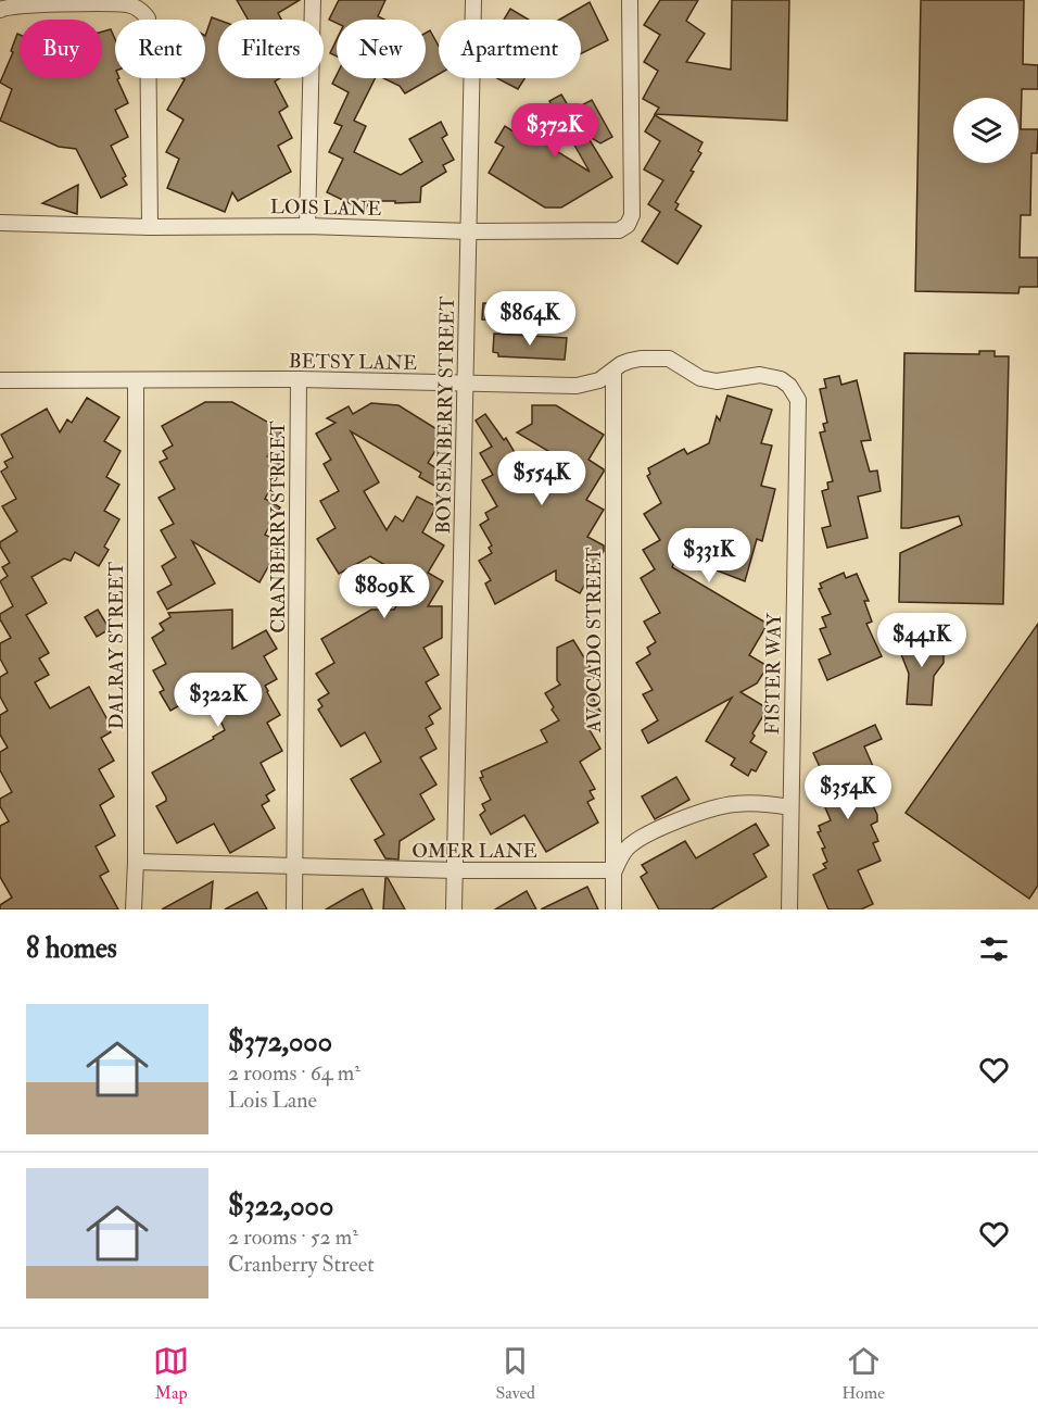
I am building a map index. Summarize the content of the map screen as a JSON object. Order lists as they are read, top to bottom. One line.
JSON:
{"streets":{"street":["LOIS LANE","BETSY LANE","BOYSENBERRY STREET","CRANBERRY STREET","AVOCADO STREET","DALRAY STREET","FISTER WAY","OMER LANE"]},"crossings":[["LOIS LANE","BOYSENBERRY STREET"],["BETSY LANE","BOYSENBERRY STREET"],["BETSY LANE","CRANBERRY STREET"],["BETSY LANE","AVOCADO STREET"],["BETSY LANE","DALRAY STREET"],["BETSY LANE","FISTER WAY"],["BOYSENBERRY STREET","OMER LANE"],["CRANBERRY STREET","OMER LANE"],["AVOCADO STREET","OMER LANE"],["DALRAY STREET","OMER LANE"]],"page":{"chip":["Buy","Rent","Filters","New","Apartment"],"price":["$372K","$864K","$554K","$331K","$809K","$441K","$322K","$354K"],"heading":"8 homes","list":[{"name":"$372,000","note":"2 rooms · 64 m² · Lois Lane"},{"name":"$322,000","note":"2 rooms · 52 m² · Cranberry Street"}],"tabs":["Map","Saved","Home"]}}
